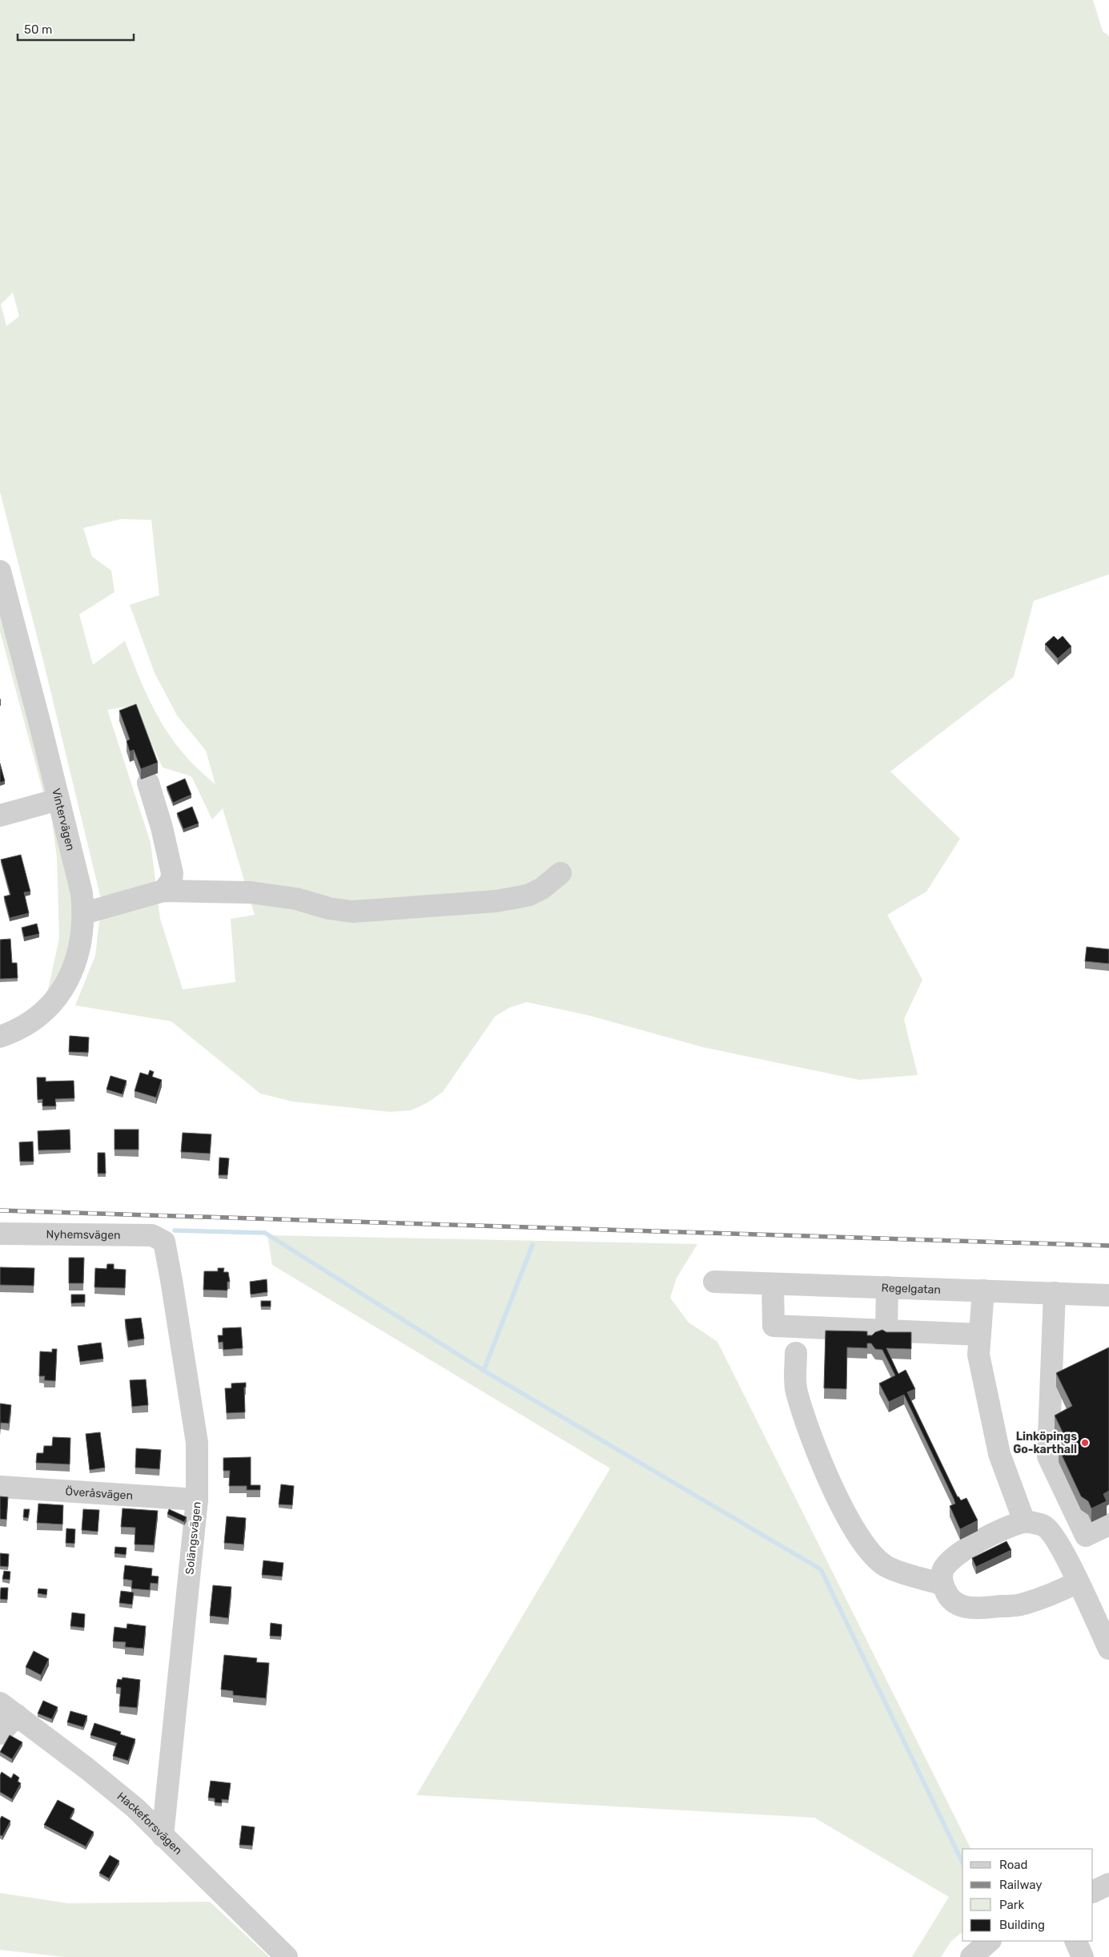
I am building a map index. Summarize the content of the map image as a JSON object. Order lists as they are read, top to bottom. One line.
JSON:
{"streets":{"street":["Vintervägen","Nyhemsvägen","Regelgatan","Överåsvägen","Solängsvägen","Hackeforsvägen"]},"crossings":[["Nyhemsvägen","Solängsvägen"],["Överåsvägen","Solängsvägen"],["Solängsvägen","Hackeforsvägen"]],"places":["Linköpings Go-karthall"],"legend":["Road","Railway","Park","Building"],"scale_bar":"50 m"}
